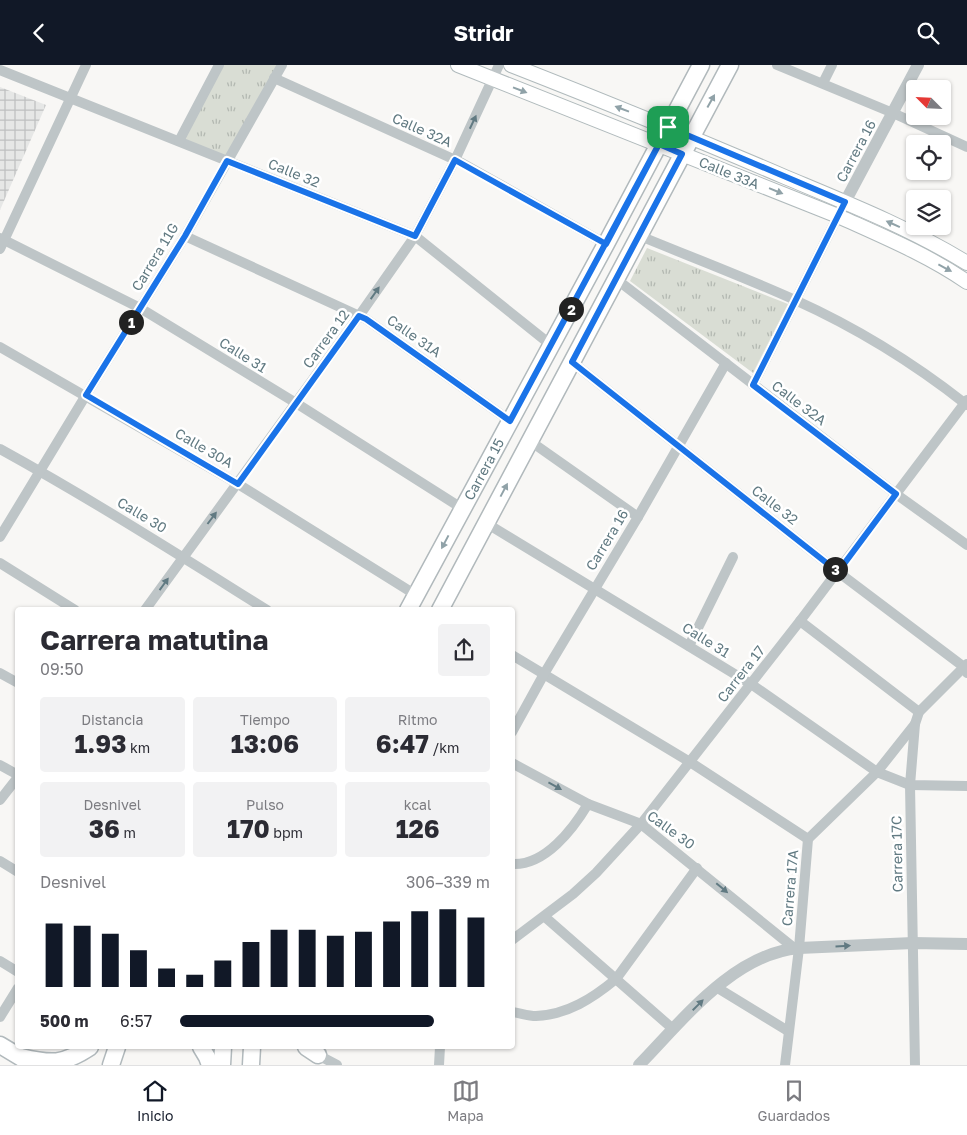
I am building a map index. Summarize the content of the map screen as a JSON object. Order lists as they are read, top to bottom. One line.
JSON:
{"streets":{"main road":["Calle 33A","Carrera 15"],"street":["Calle 32A","Carrera 16","Calle 32","Carrera 11G","Calle 31A","Carrera 12","Calle 31","Calle 30A","Calle 30","Carrera 17","Carrera 17C","Carrera 17A"]},"crossings":[["Calle 32A","Carrera 16"],["Calle 32A","Carrera 11G"],["Calle 32A","Carrera 12"],["Calle 32A","Carrera 15"],["Calle 32A","Carrera 17"],["Carrera 16","Calle 32"],["Carrera 16","Calle 33A"],["Carrera 16","Calle 31"],["Calle 32","Carrera 11G"],["Calle 32","Carrera 12"],["Calle 32","Carrera 15"],["Calle 32","Carrera 17"],["Calle 32","Carrera 17C"],["Calle 33A","Carrera 12"],["Calle 33A","Carrera 15"],["Carrera 11G","Calle 31A"],["Carrera 11G","Calle 31"],["Carrera 11G","Calle 30A"],["Carrera 11G","Calle 30"],["Calle 31A","Carrera 12"],["Calle 31A","Carrera 15"],["Carrera 12","Calle 31"],["Carrera 12","Calle 30A"],["Carrera 12","Calle 30"],["Calle 31","Carrera 15"],["Calle 31","Carrera 17"],["Calle 31","Carrera 17C"],["Calle 31","Carrera 17A"],["Calle 30A","Carrera 15"],["Calle 30","Carrera 17"],["Calle 30","Carrera 17A"],["Carrera 17C","Carrera 17A"]],"one_way":["Carrera 12"],"north":"top left","page":{"header":"Stridr","pins":["2","1","3"],"heading":["Carrera matutina","09:50"],"stats":[["Distancia","1.93 km"],["Tiempo","13:06"],["Ritmo","6:47 /km"],["Desnivel","36 m"],["Pulso","170 bpm"],["kcal","126"]],"chart":["Desnivel","306–339 m"],"list":[{"name":"500 m","note":"6:57"}],"tabs":["Inicio","Mapa","Guardados"]}}
